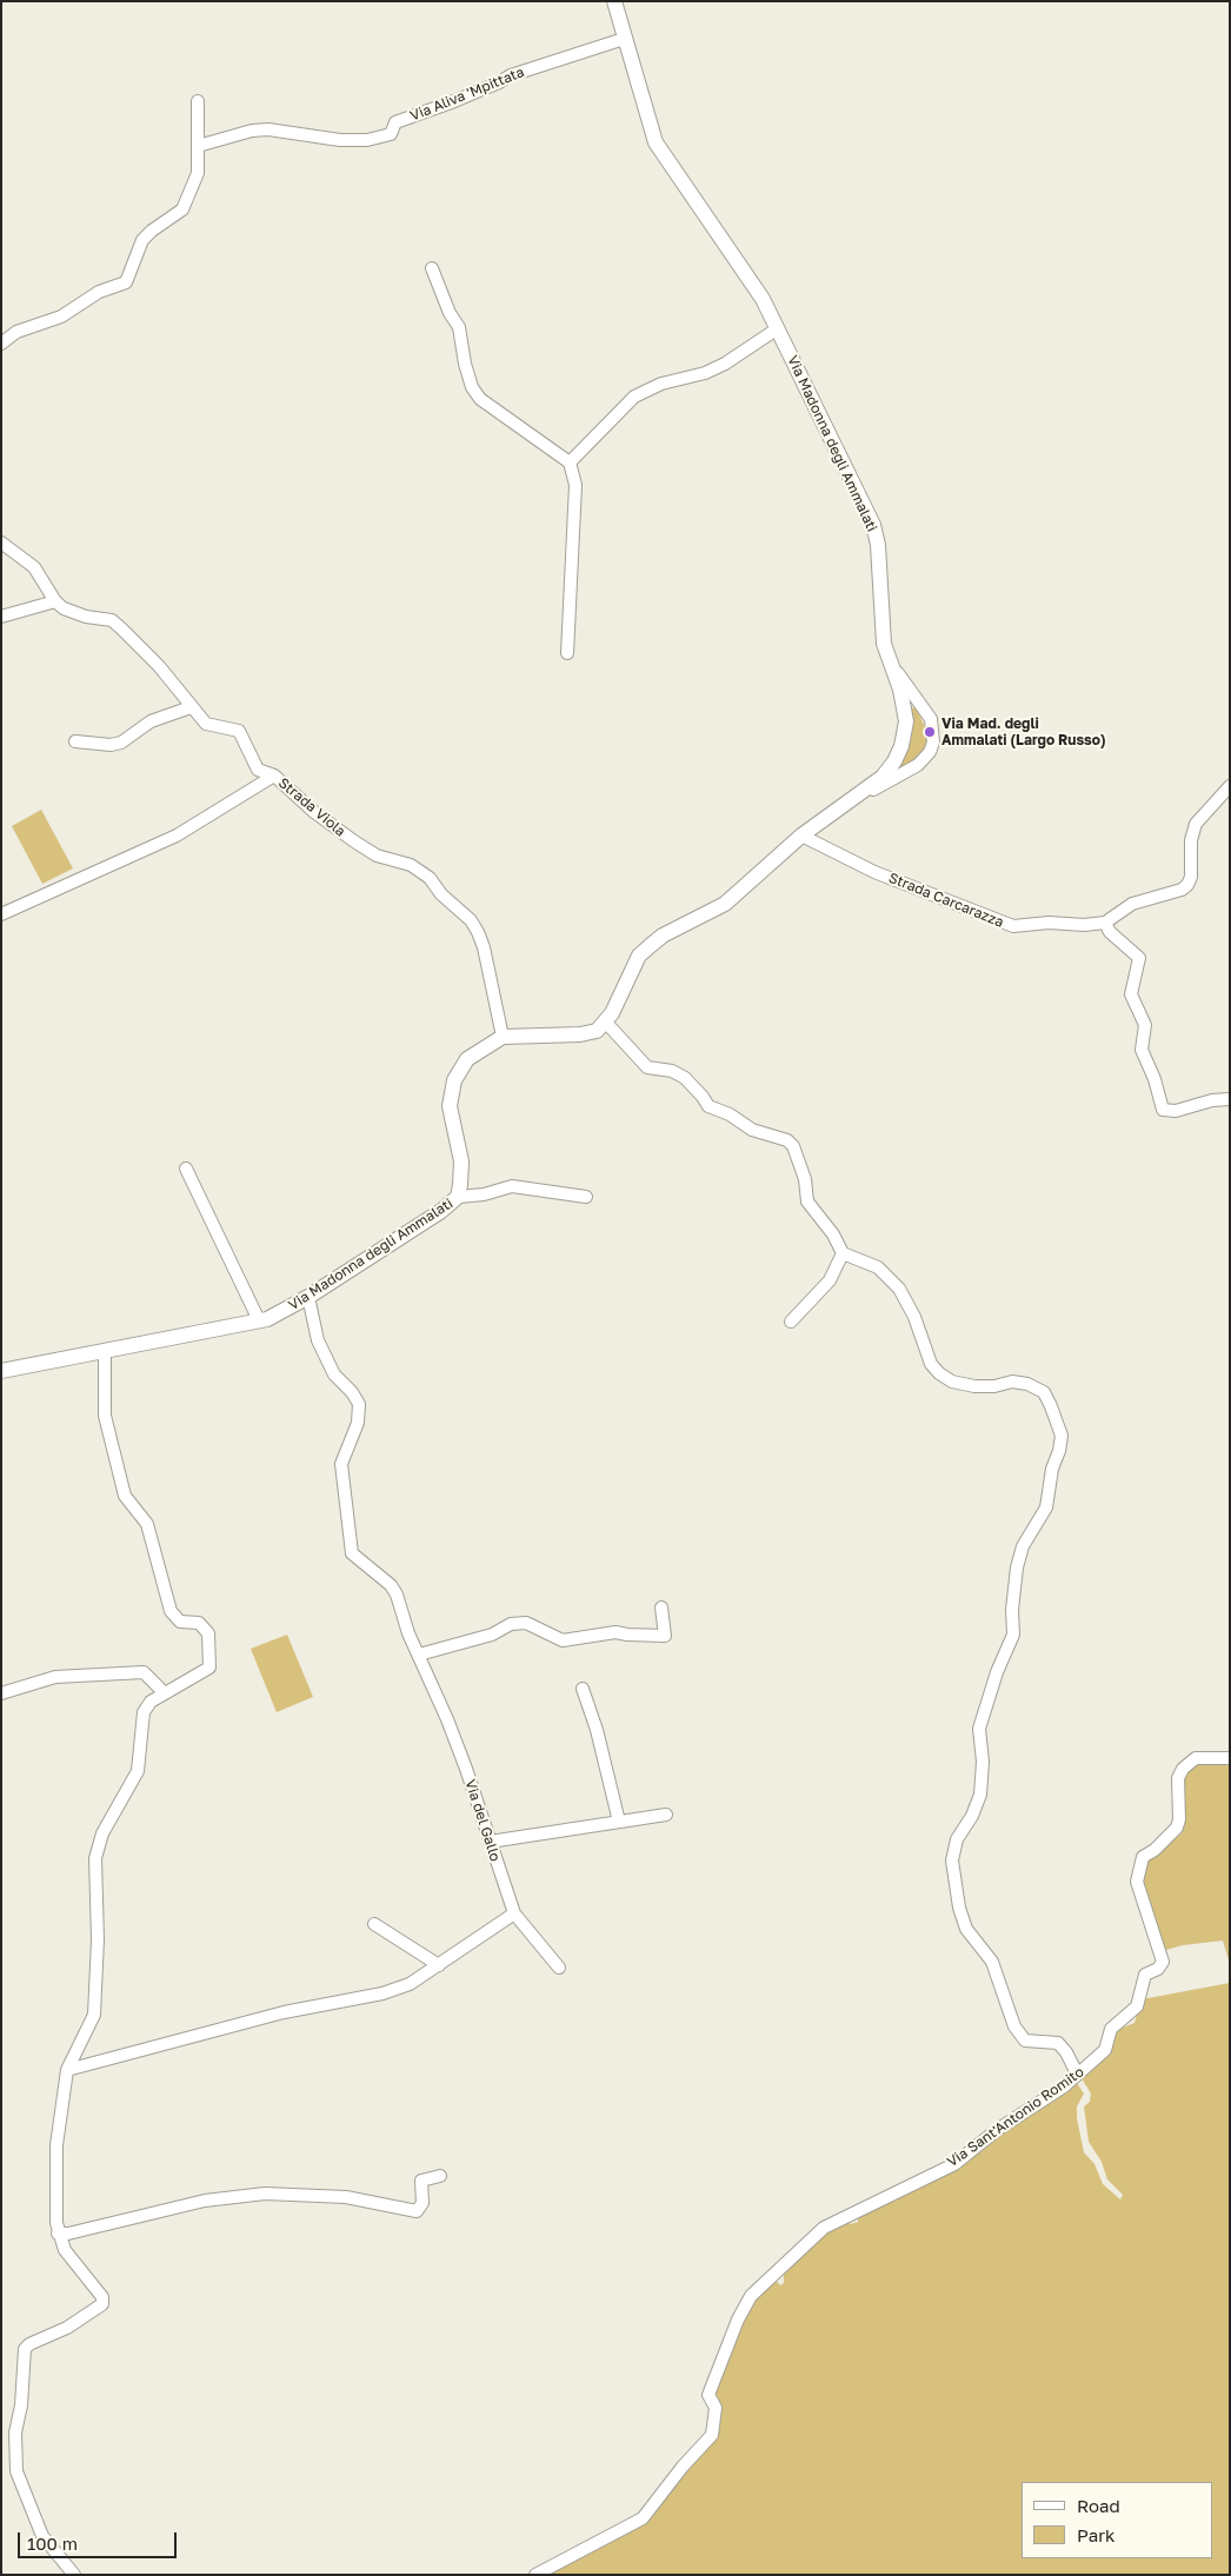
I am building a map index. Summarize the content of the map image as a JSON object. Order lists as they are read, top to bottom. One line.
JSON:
{"streets":{"street":["Via Aliva 'Mpittata","Via Madonna degli Ammalati","Strada Viola","Strada Carcarazza","Via del Gallo","Via Sant'Antonio Romito"]},"crossings":[["Via Aliva 'Mpittata","Via Madonna degli Ammalati"],["Via Madonna degli Ammalati","Strada Viola"],["Via Madonna degli Ammalati","Strada Carcarazza"],["Via Madonna degli Ammalati","Via del Gallo"]],"places":["Via Mad. degli Ammalati (Largo Russo)"],"legend":["Road","Park"],"scale_bar":"100 m"}
